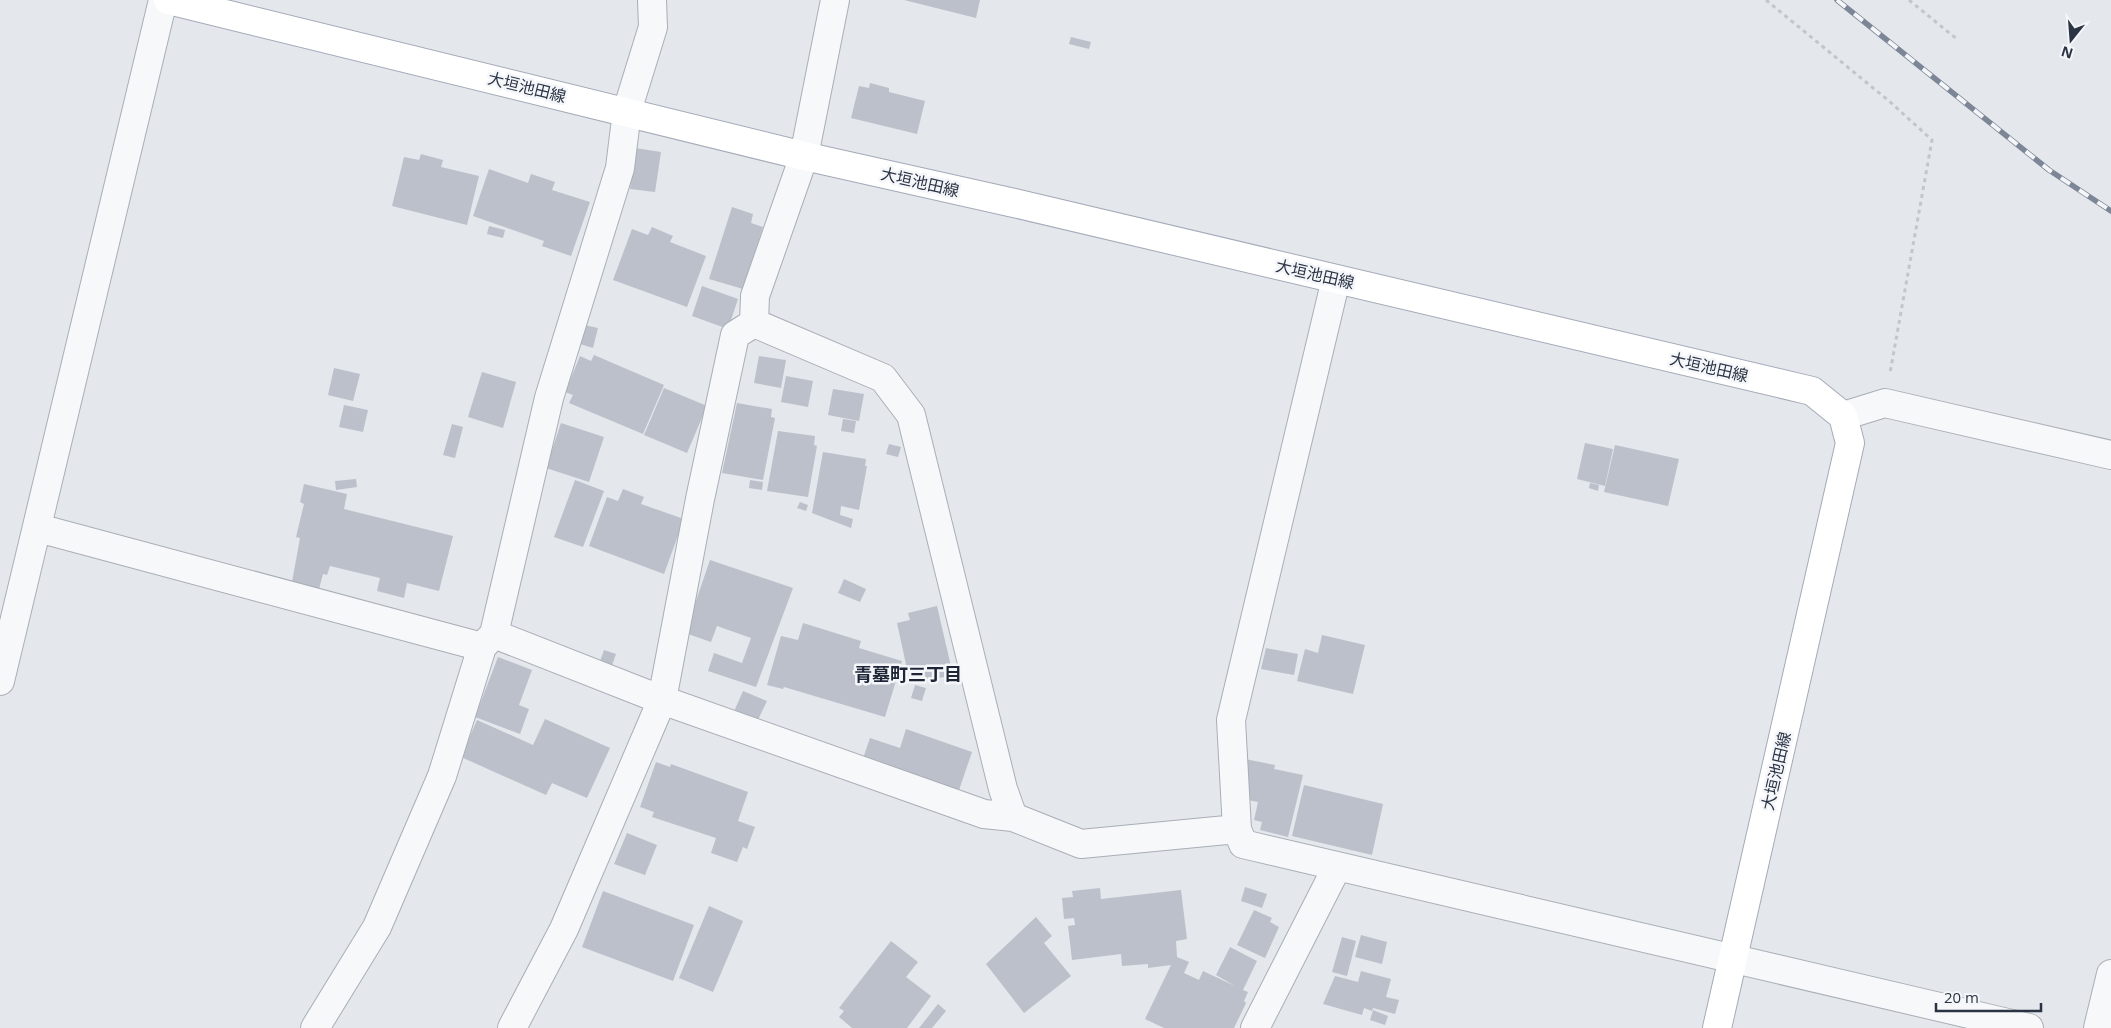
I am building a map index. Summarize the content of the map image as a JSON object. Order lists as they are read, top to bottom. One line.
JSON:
{"streets":{"main road":["大垣池田線"]},"districts":["青墓町三丁目"],"scale_bar":"20 m","north":"bottom"}
